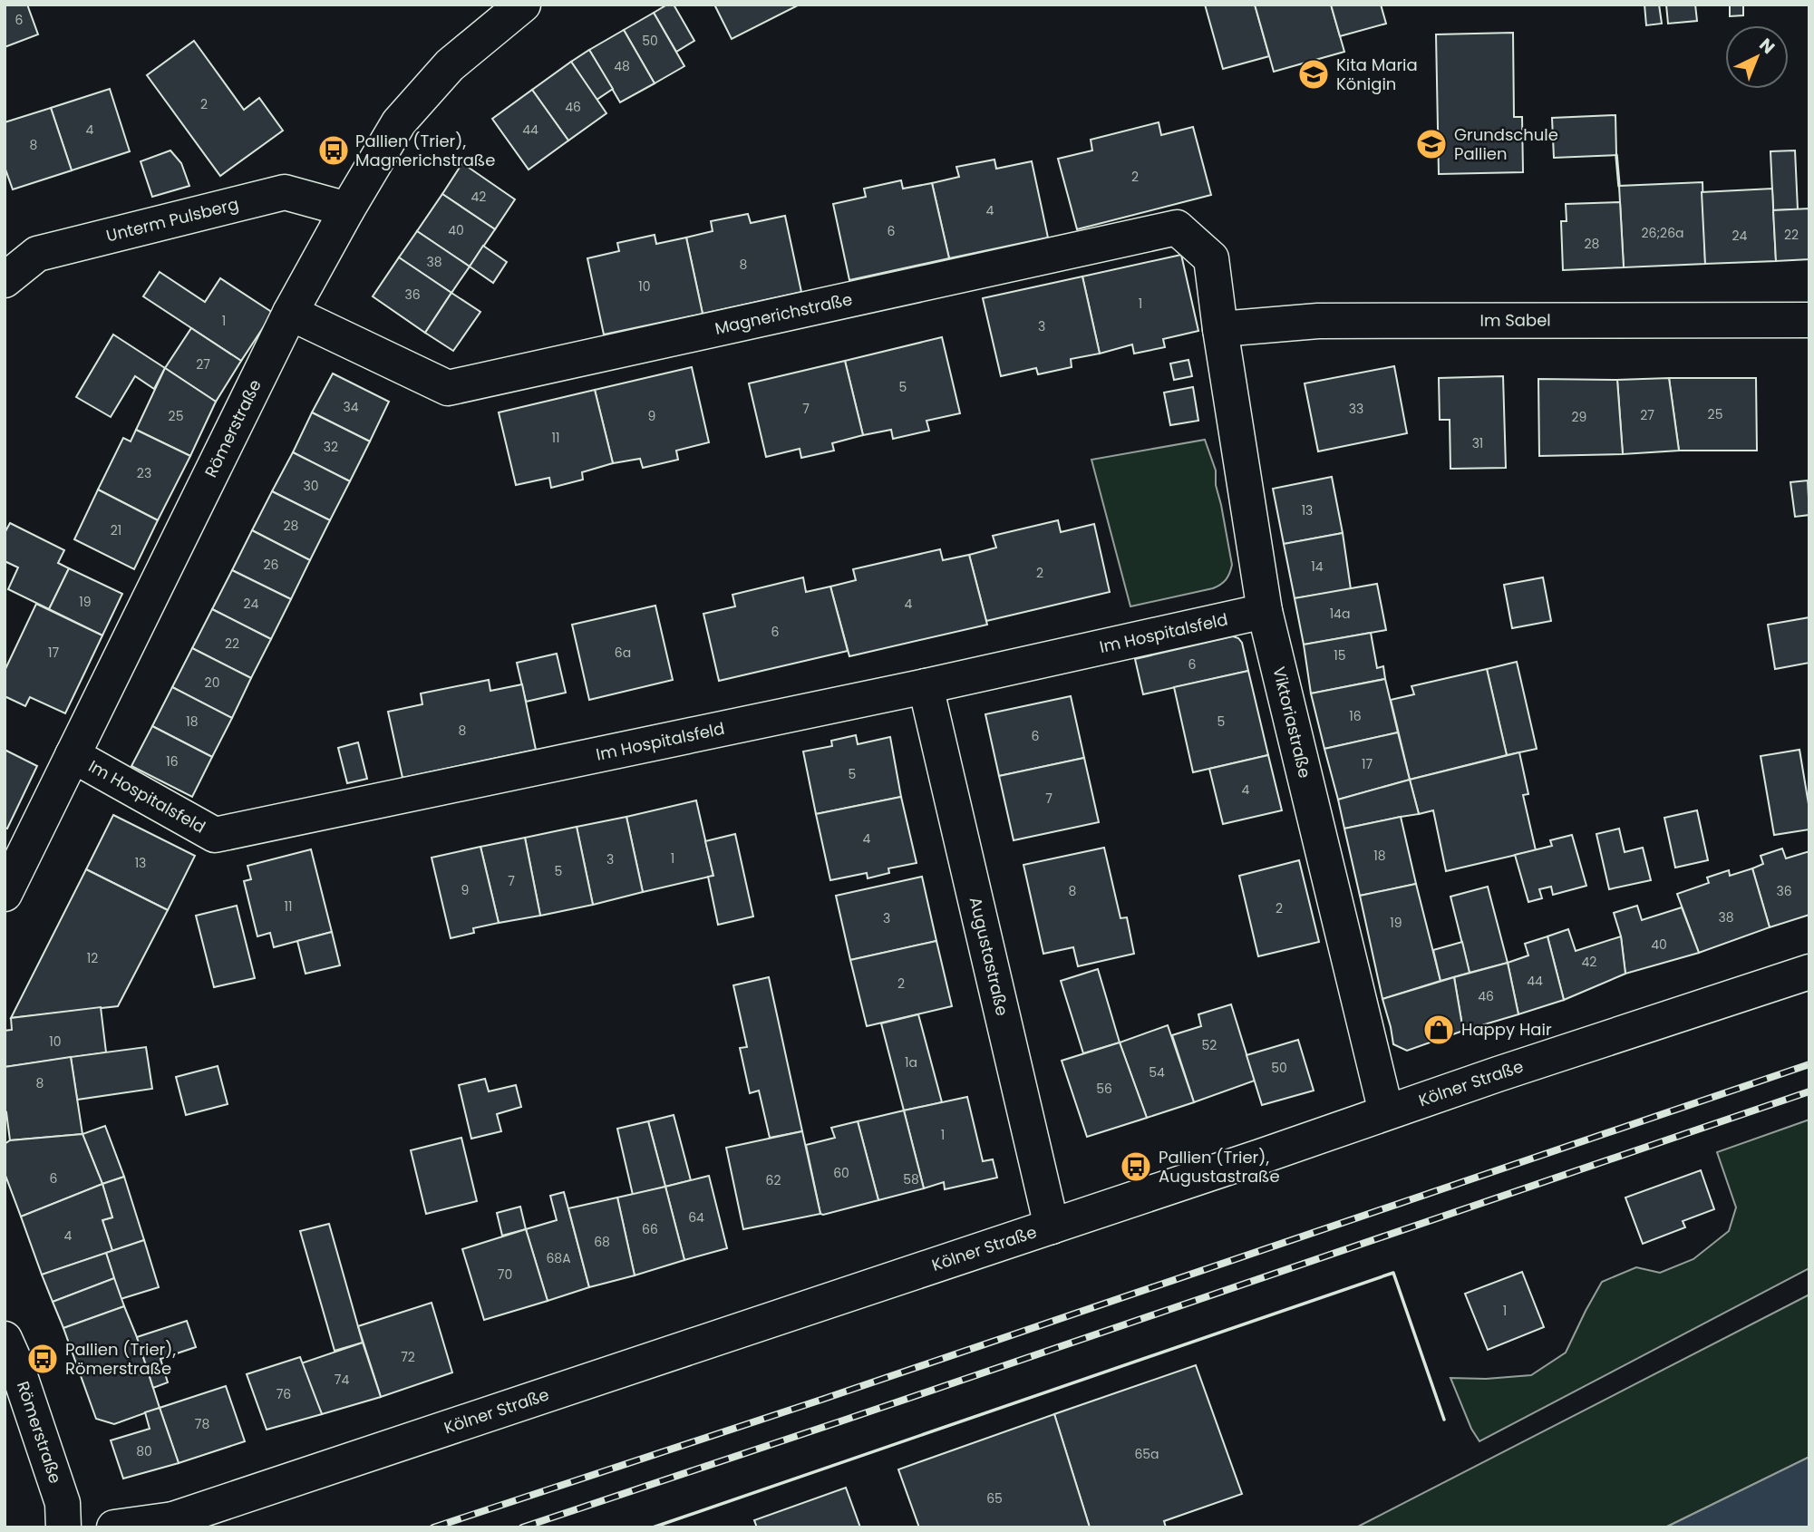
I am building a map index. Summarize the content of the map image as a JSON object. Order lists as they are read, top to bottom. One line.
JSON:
{"streets":{"street":["Unterm Pulsberg","Magnerichstraße","Im Sabel","Römerstraße","Im Hospitalsfeld","Viktoriastraße","Augustastraße","Kölner Straße"]},"crossings":[["Unterm Pulsberg","Römerstraße"],["Magnerichstraße","Im Sabel"],["Magnerichstraße","Römerstraße"],["Magnerichstraße","Viktoriastraße"],["Im Sabel","Viktoriastraße"],["Römerstraße","Im Hospitalsfeld"],["Im Hospitalsfeld","Viktoriastraße"],["Im Hospitalsfeld","Augustastraße"],["Viktoriastraße","Kölner Straße"],["Augustastraße","Kölner Straße"]],"places":{"school or university":["Kita Maria Königin","Grundschule Pallien"],"bus stop":["Pallien (Trier), Magnerichstraße","Pallien (Trier), Augustastraße","Pallien (Trier), Römerstraße"],"shop":["Happy Hair"]},"house_numbers":["6","50","48","2","46","4","44","8","2","42","4","40","6","26;26a","22","24","28","38","8","10","36","1","1","3","27","5","34","7","33","25","27","25","9","29","11","31","32","23","30","13","28","21","26","14","2","19","24","4","14a","6","22","17","6a","15","6","20","16","18","5","8","6","16","17","5","4","7","4","18","1","3","13","5","7","9","8","36","11","2","38","3","19","40","12","42","44","2","46","10","52","1a","50","54","8","56","1","60","6","58","62","64","66","4","68","68A","70","1","72","74","76","78","80","65a","65"],"north":"top right"}
